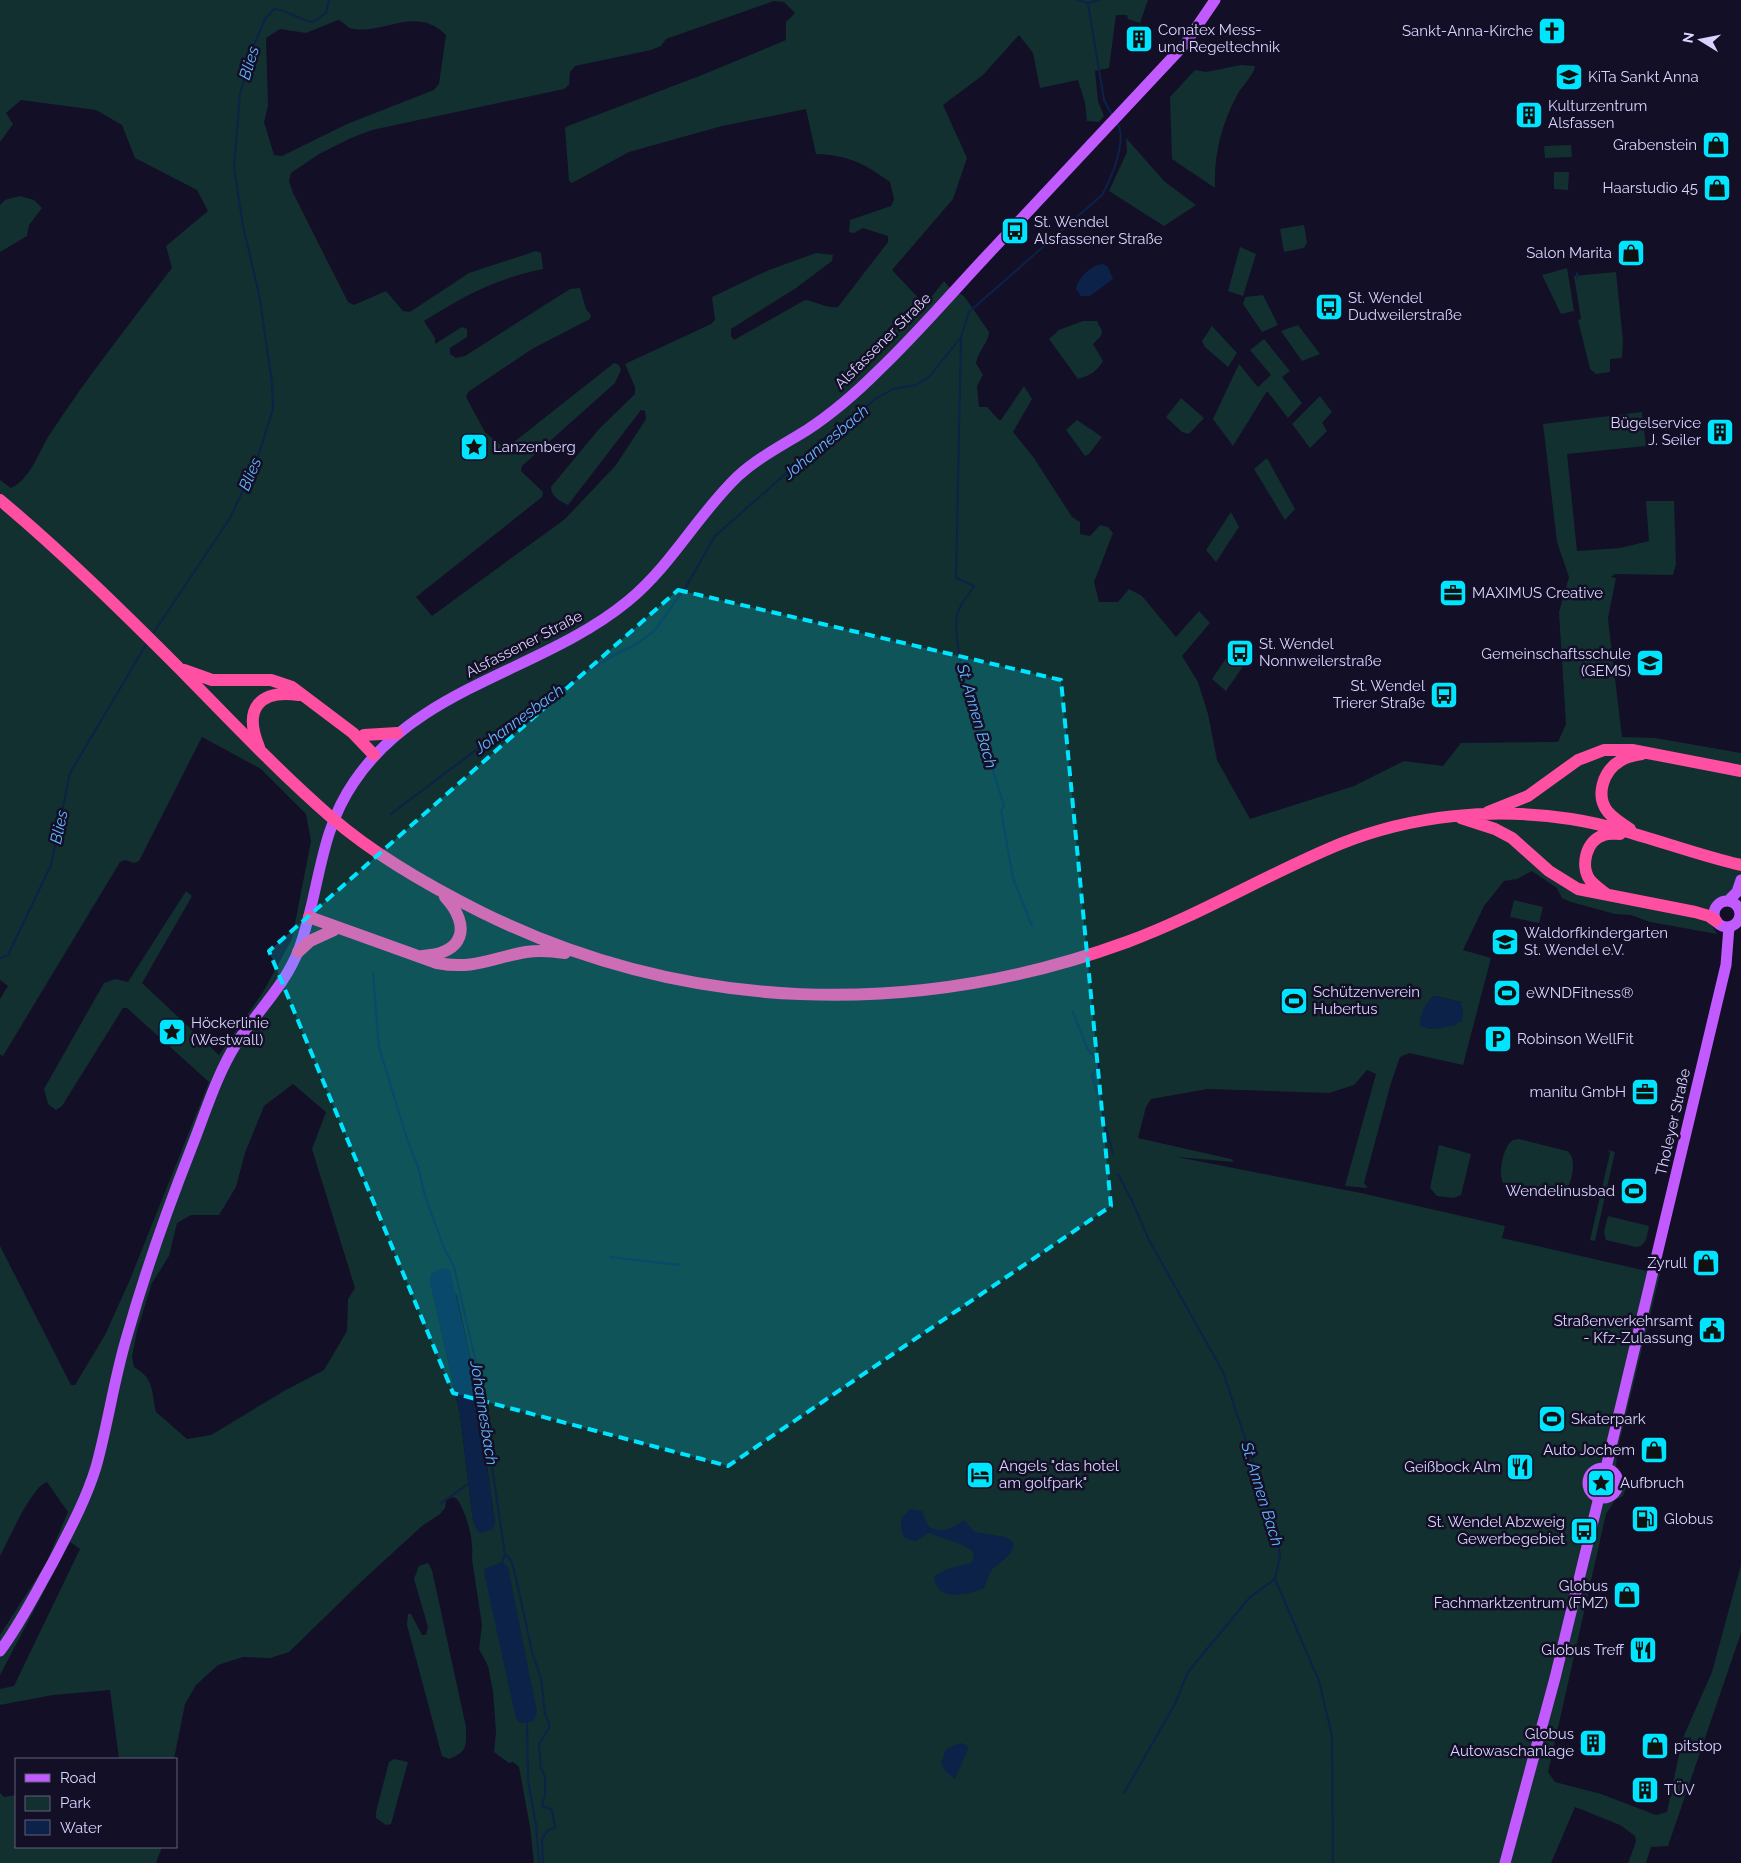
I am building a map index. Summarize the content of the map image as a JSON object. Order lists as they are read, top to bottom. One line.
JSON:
{"streets":{"main road":["Alsfassener Straße","Tholeyer Straße"]},"water":["Blies","Johannesbach","St. Annen Bach"],"places":{"church":["Sankt-Anna-Kirche"],"building":["Conatex Mess- und Regeltechnik","Kulturzentrum Alsfassen","Bügelservice J. Seiler","Globus Autowaschanlage","TÜV"],"school or university":["KiTa Sankt Anna","Gemeinschaftsschule (GEMS)","Waldorfkindergarten St. Wendel e.V."],"shop":["Grabenstein","Haarstudio 45","Salon Marita","Zyrull","Auto Jochem","Globus Fachmarktzentrum (FMZ)","pitstop"],"bus stop":["St. Wendel Alsfassener Straße","St. Wendel Dudweilerstraße","St. Wendel Nonnweilerstraße","St. Wendel Trierer Straße","St. Wendel Abzweig Gewerbegebiet"],"place":["Lanzenberg","Höckerlinie (Westwall)","Aufbruch"],"office":["MAXIMUS Creative","manitu GmbH"],"sports":["eWNDFitness®","Schützenverein Hubertus","Wendelinusbad","Skaterpark"],"parking":["Robinson WellFit"],"public building":["Straßenverkehrsamt - Kfz-Zulassung"],"restaurant":["Geißbock Alm","Globus Treff"],"hotel":["Angels \"das hotel am golfpark\""],"fuel station":["Globus"]},"legend":["Road","Park","Water"],"north":"left"}
